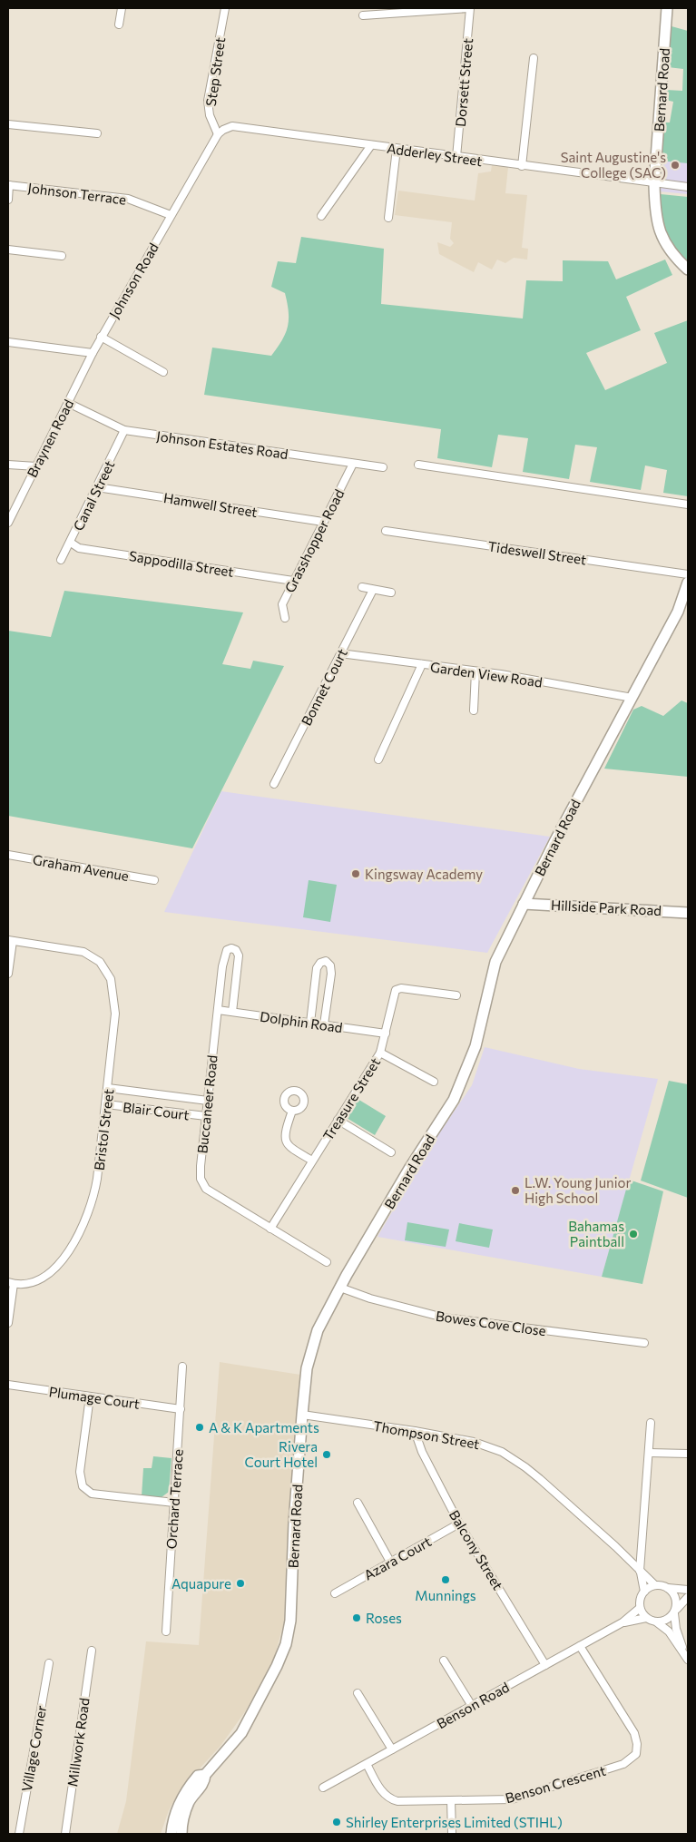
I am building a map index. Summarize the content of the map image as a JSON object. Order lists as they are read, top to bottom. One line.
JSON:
{"streets":{"main road":["Bernard Road","Hillside Park Road"],"street":["Step Street","Dorsett Street","Adderley Street","Johnson Terrace","Johnson Road","Braynen Road","Johnson Estates Road","Canal Street","Hamwell Street","Grasshopper Road","Tideswell Street","Sappodilla Street","Garden View Road","Bonnet Court","Graham Avenue","Dolphin Road","Treasure Street","Buccaneer Road","Blair Court","Bristol Street","Bowes Cove Close","Plumage Court","Thompson Street","Orchard Terrace","Balcony Street","Azara Court","Benson Road","Millwork Road","Village Corner","Benson Crescent"]},"crossings":[["Step Street","Adderley Street"],["Step Street","Johnson Road"],["Dorsett Street","Adderley Street"],["Bernard Road","Adderley Street"],["Bernard Road","Garden View Road"],["Bernard Road","Hillside Park Road"],["Bernard Road","Bowes Cove Close"],["Bernard Road","Thompson Street"],["Adderley Street","Johnson Road"],["Johnson Terrace","Johnson Road"],["Johnson Road","Braynen Road"],["Braynen Road","Johnson Estates Road"],["Johnson Estates Road","Canal Street"],["Johnson Estates Road","Grasshopper Road"],["Canal Street","Hamwell Street"],["Canal Street","Sappodilla Street"],["Hamwell Street","Grasshopper Road"],["Grasshopper Road","Sappodilla Street"],["Garden View Road","Bonnet Court"],["Dolphin Road","Treasure Street"],["Dolphin Road","Buccaneer Road"],["Treasure Street","Buccaneer Road"],["Buccaneer Road","Blair Court"],["Blair Court","Bristol Street"],["Plumage Court","Orchard Terrace"],["Thompson Street","Balcony Street"],["Balcony Street","Azara Court"],["Balcony Street","Benson Road"],["Benson Road","Benson Crescent"]],"places":["Saint Augustine's College (SAC)","Kingsway Academy","L.W. Young Junior High School","Bahamas Paintball","A & K Apartments","Rivera Court Hotel","Munnings","Aquapure","Roses","Shirley Enterprises Limited (STIHL)"]}
